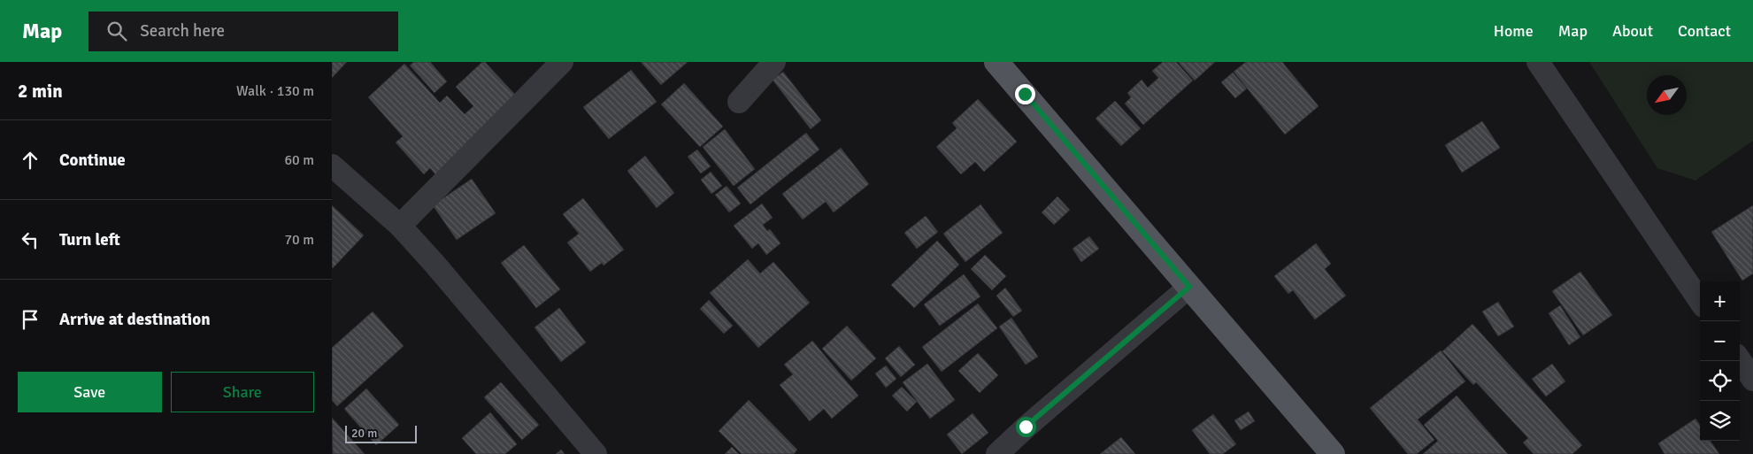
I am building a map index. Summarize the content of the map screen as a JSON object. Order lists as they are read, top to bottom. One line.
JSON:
{"scale_bar":"20 m","north":"bottom left","page":{"header":"Map","search":"Search here","nav":["Home","Map","About","Contact"],"heading":["2 min","Walk · 130 m"],"list":[["Continue","60 m"],["Turn left","70 m"],"Arrive at destination"],"map_buttons":["+","−"],"buttons":["Save","Share"],"scale":"20 m"}}
